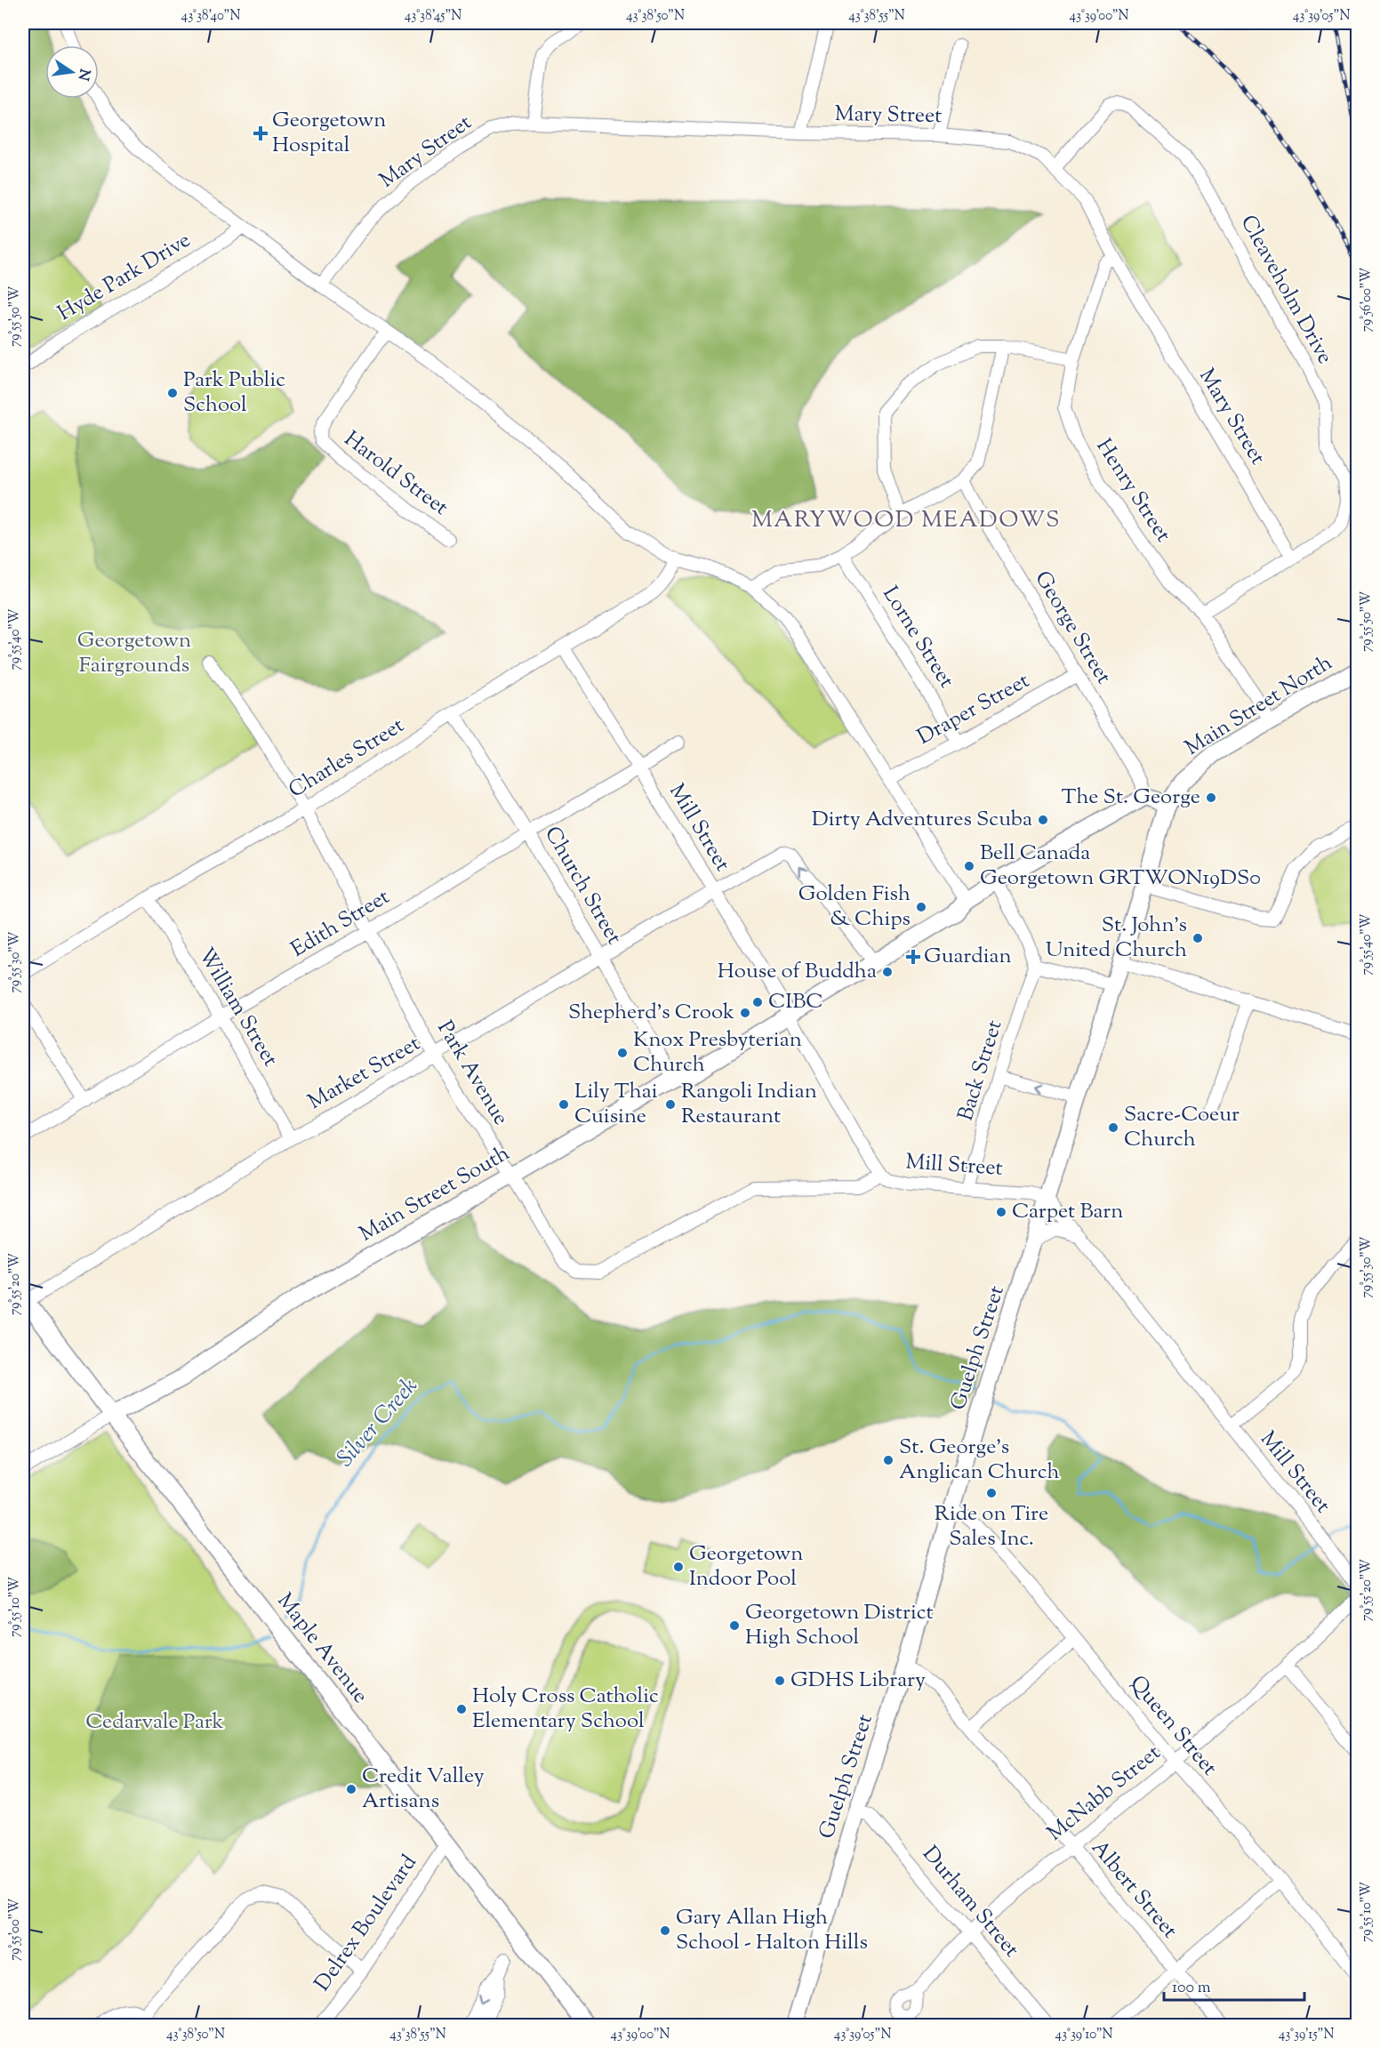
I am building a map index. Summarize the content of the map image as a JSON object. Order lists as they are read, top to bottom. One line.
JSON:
{"streets":{"main road":["Main Street North","Main Street South","Guelph Street","Maple Avenue"],"street":["Mary Street","Hyde Park Drive","Cleaveholm Drive","Harold Street","Henry Street","George Street","Lorne Street","Draper Street","Charles Street","Mill Street","Church Street","Edith Street","William Street","Back Street","Market Street","Park Avenue","Queen Street","McNabb Street","Albert Street","Durham Street","Delrex Boulevard"]},"crossings":[["Mary Street","Cleaveholm Drive"],["Mary Street","Henry Street"],["Cleaveholm Drive","Henry Street"],["Henry Street","Main Street North"],["George Street","Draper Street"],["George Street","Main Street South"],["Lorne Street","Draper Street"],["Main Street North","Guelph Street"],["Charles Street","Mill Street"],["Charles Street","Church Street"],["Charles Street","William Street"],["Charles Street","Park Avenue"],["Mill Street","Edith Street"],["Mill Street","Back Street"],["Mill Street","Market Street"],["Mill Street","Park Avenue"],["Mill Street","Main Street South"],["Mill Street","Guelph Street"],["Church Street","Edith Street"],["Church Street","Market Street"],["Church Street","Main Street South"],["Edith Street","William Street"],["Edith Street","Park Avenue"],["William Street","Market Street"],["Market Street","Park Avenue"],["Market Street","Main Street South"],["Market Street","Maple Avenue"],["Park Avenue","Main Street South"],["Main Street South","Maple Avenue"],["Guelph Street","Queen Street"],["Guelph Street","Albert Street"],["Guelph Street","Durham Street"],["Maple Avenue","Delrex Boulevard"],["Queen Street","McNabb Street"],["McNabb Street","Albert Street"],["McNabb Street","Durham Street"]],"districts":["MARYWOOD MEADOWS"],"water":["Silver Creek"],"parks":["Georgetown Fairgrounds","Cedarvale Park"],"places":{"health":["Georgetown Hospital","Guardian"],"other":["Park Public School","The St. George","Dirty Adventures Scuba","Bell Canada Georgetown GRTWON19DS0","Golden Fish & Chips","St. John's United Church","House of Buddha","CIBC","Shepherd's Crook","Knox Presbyterian Church","Lily Thai Cuisine","Rangoli Indian Restaurant","Sacre-Coeur Church","Carpet Barn","St. George's Anglican Church","Ride on Tire Sales Inc.","Georgetown Indoor Pool","Georgetown District High School","GDHS Library","Holy Cross Catholic Elementary School","Credit Valley Artisans","Gary Allan High School - Halton Hills"]},"scale_bar":"100 m","north":"right","coordinates":["43°38'40\"N","43°38'45\"N","43°38'50\"N","43°38'55\"N","43°39'00\"N","43°39'05\"N","79°56'00\"W","79°55'50\"W","79°55'40\"W","79°55'30\"W","79°55'20\"W","79°55'10\"W","79°55'00\"W","43°39'10\"N","43°39'15\"N"]}
